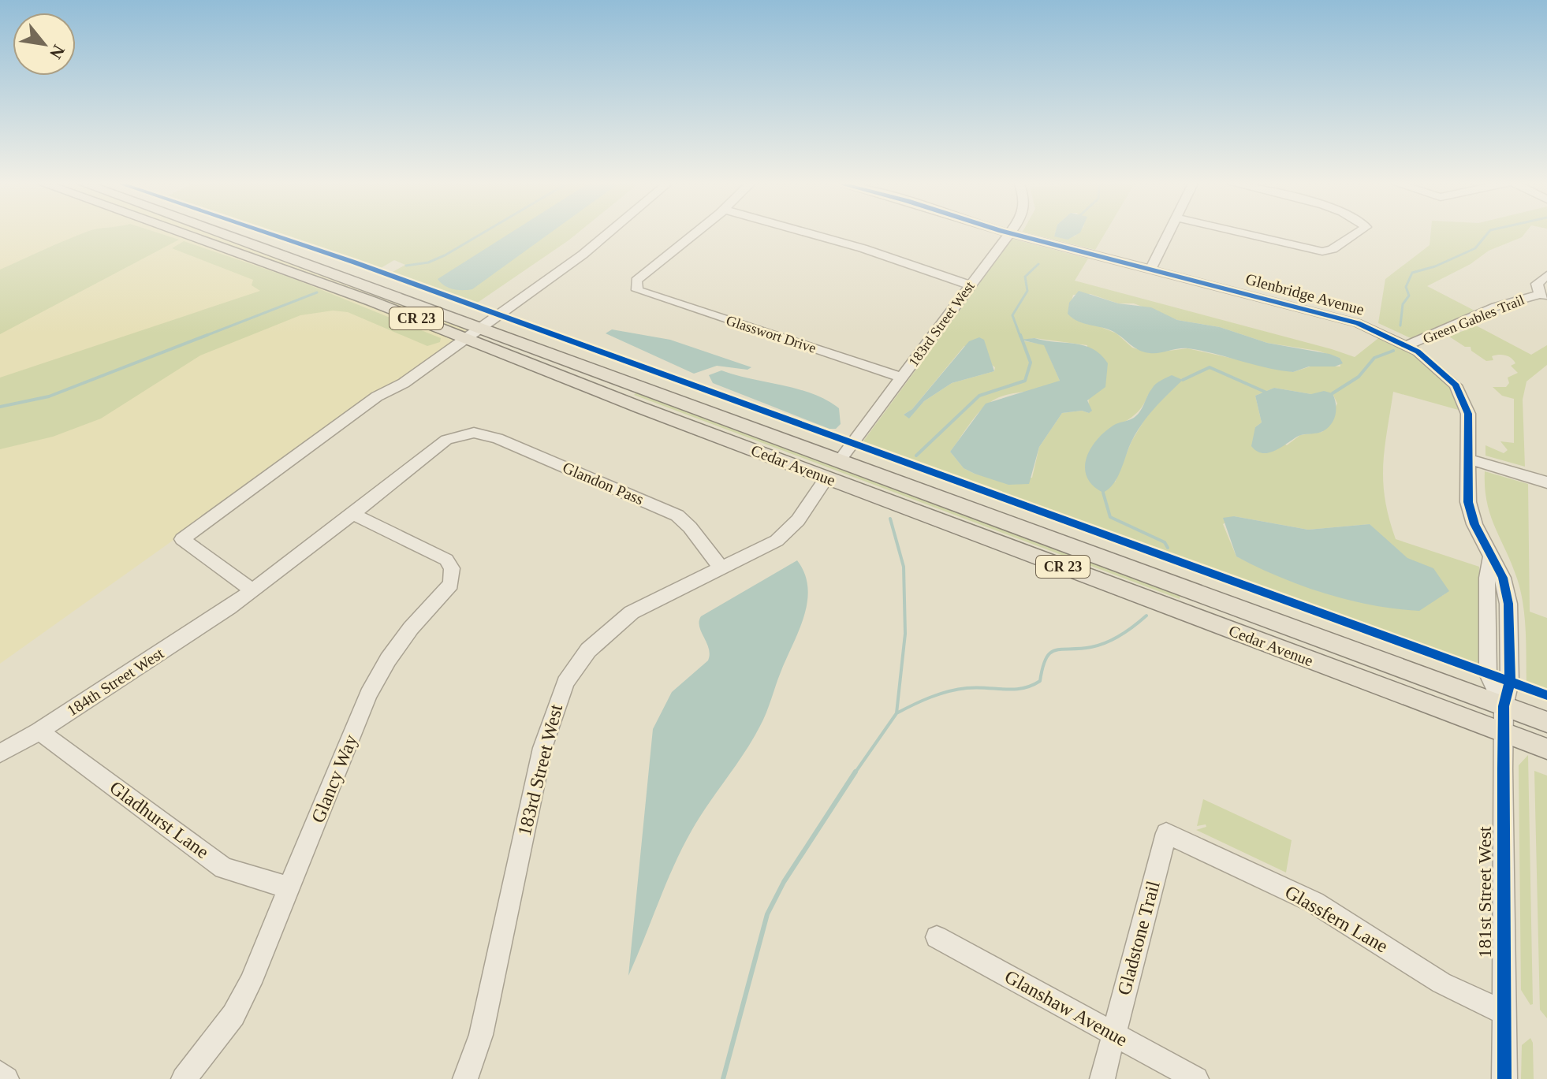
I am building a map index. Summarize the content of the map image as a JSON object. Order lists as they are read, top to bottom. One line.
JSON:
{"streets":{"main road":["CR 23","Cedar Avenue"],"street":["Glenbridge Avenue","Green Gables Trail","183rd Street West","Glasswort Drive","Glandon Pass","184th Street West","Glancy Way","Gladhurst Lane","181st Street West","Glassfern Lane","Gladstone Trail","Glanshaw Avenue"]},"crossings":[["Glenbridge Avenue","Green Gables Trail"],["Glenbridge Avenue","183rd Street West"],["Glenbridge Avenue","Cedar Avenue"],["Glenbridge Avenue","181st Street West"],["183rd Street West","Glasswort Drive"],["183rd Street West","Cedar Avenue"],["183rd Street West","Glandon Pass"],["Cedar Avenue","181st Street West"],["Glandon Pass","Glancy Way"],["184th Street West","Gladhurst Lane"],["Glancy Way","Gladhurst Lane"],["181st Street West","Glassfern Lane"],["Glassfern Lane","Gladstone Trail"],["Gladstone Trail","Glanshaw Avenue"]],"north":"bottom right"}
